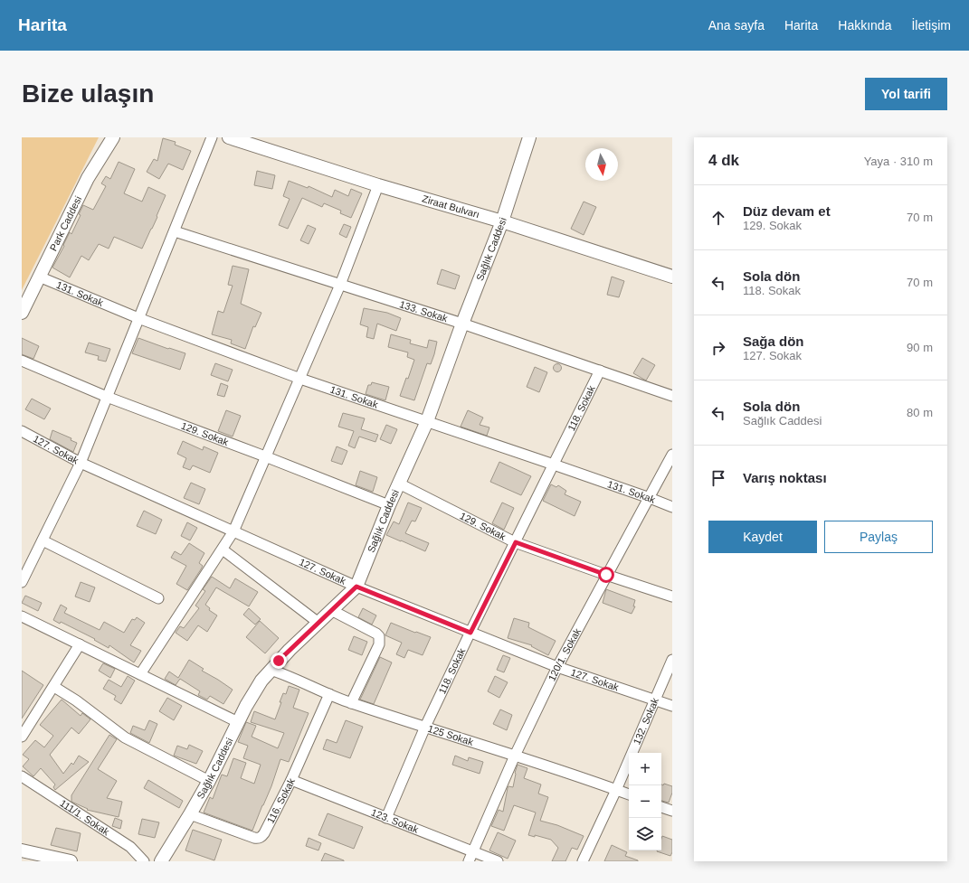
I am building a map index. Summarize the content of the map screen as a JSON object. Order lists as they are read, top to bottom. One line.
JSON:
{"streets":{"street":["Ziraat Bulvarı","Park Caddesi","Sağlık Caddesi","131. Sokak","133. Sokak","118. Sokak","129. Sokak","127. Sokak","120/1. Sokak","132. Sokak","125 Sokak","116. Sokak","111/1. Sokak","123. Sokak"]},"crossings":[["Ziraat Bulvarı","Sağlık Caddesi"],["Park Caddesi","131. Sokak"],["Sağlık Caddesi","131. Sokak"],["Sağlık Caddesi","133. Sokak"],["Sağlık Caddesi","129. Sokak"],["Sağlık Caddesi","127. Sokak"],["Sağlık Caddesi","125 Sokak"],["Sağlık Caddesi","116. Sokak"],["131. Sokak","118. Sokak"],["131. Sokak","120/1. Sokak"],["133. Sokak","118. Sokak"],["118. Sokak","129. Sokak"],["118. Sokak","127. Sokak"],["118. Sokak","125 Sokak"],["118. Sokak","123. Sokak"],["129. Sokak","120/1. Sokak"],["127. Sokak","120/1. Sokak"],["127. Sokak","132. Sokak"],["120/1. Sokak","125 Sokak"],["120/1. Sokak","123. Sokak"],["132. Sokak","125 Sokak"],["125 Sokak","116. Sokak"],["116. Sokak","123. Sokak"]],"north":"bottom","page":{"header":"Harita","nav":["Ana sayfa","Harita","Hakkında","İletişim"],"buttons":["Yol tarifi",["Kaydet","Paylaş"]],"title":"Bize ulaşın","heading":["4 dk","Yaya · 310 m"],"list":[["Düz devam et","129. Sokak","70 m"],["Sola dön","118. Sokak","70 m"],["Sağa dön","127. Sokak","90 m"],["Sola dön","Sağlık Caddesi","80 m"],"Varış noktası"],"map_buttons":["+","−"]}}
